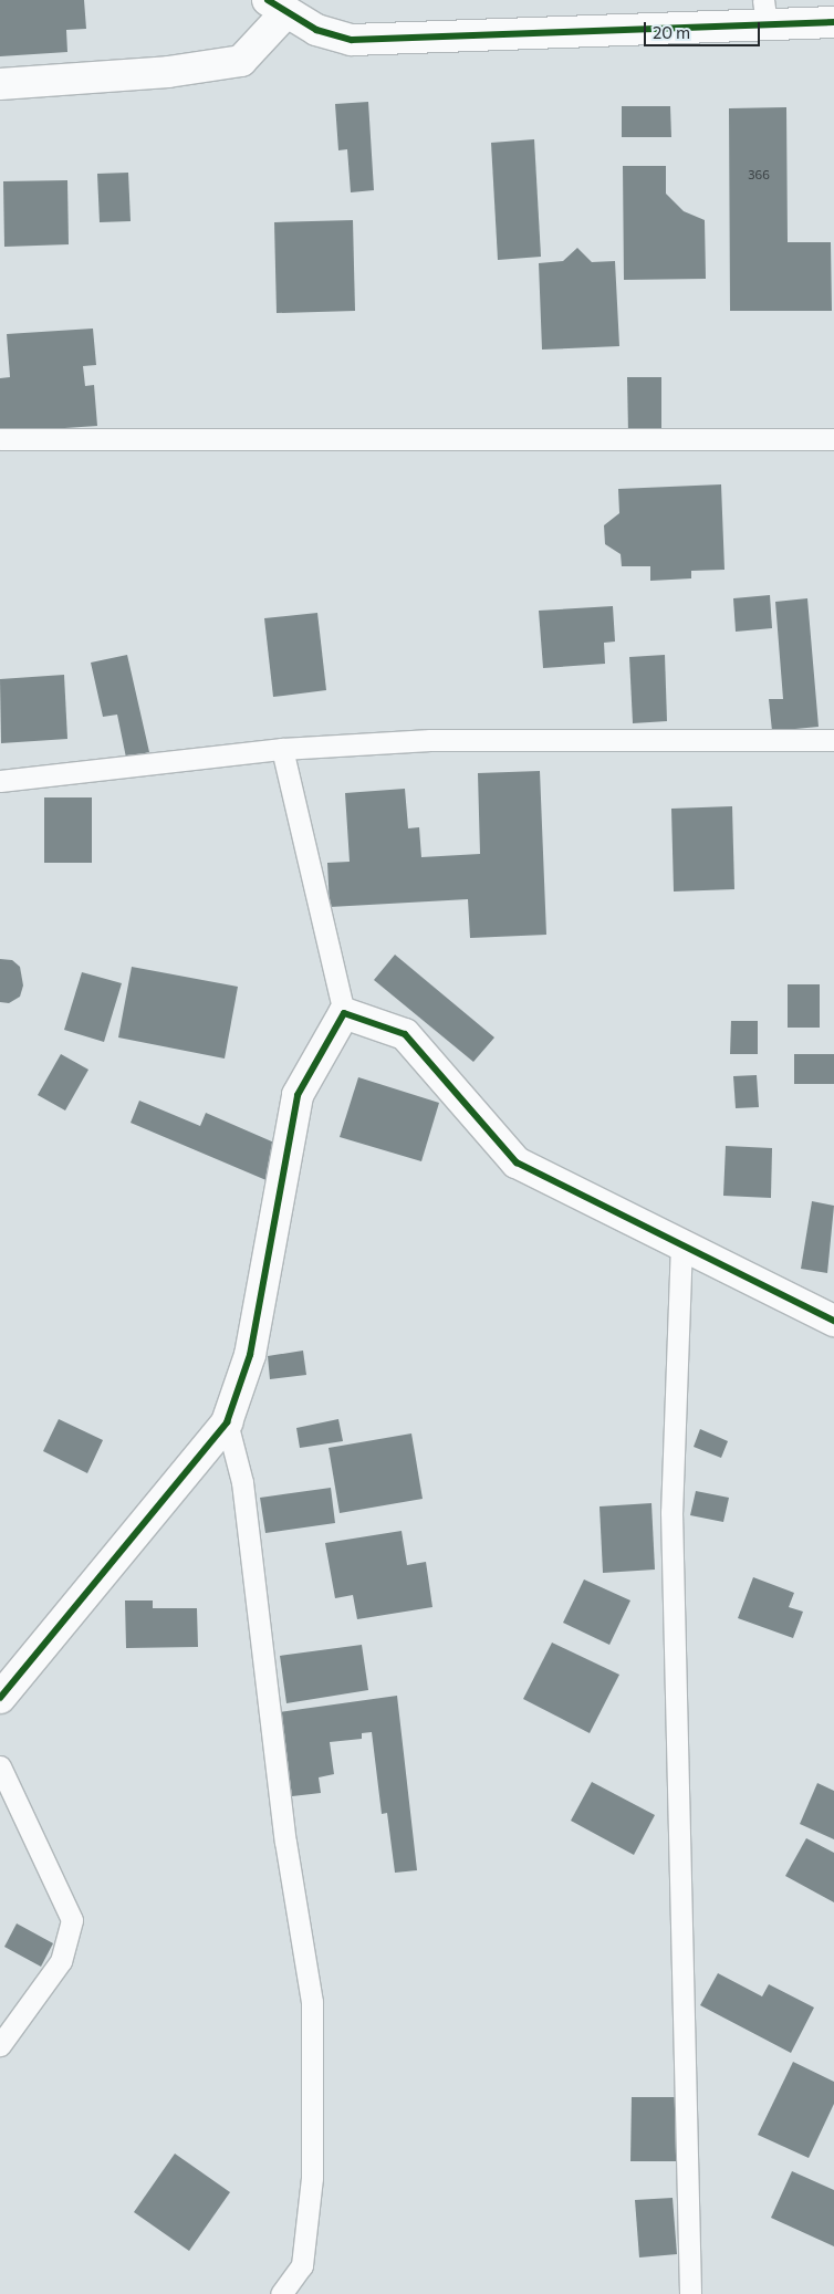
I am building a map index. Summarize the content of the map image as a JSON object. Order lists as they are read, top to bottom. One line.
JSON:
{"house_numbers":["366"],"scale_bar":"20 m"}
